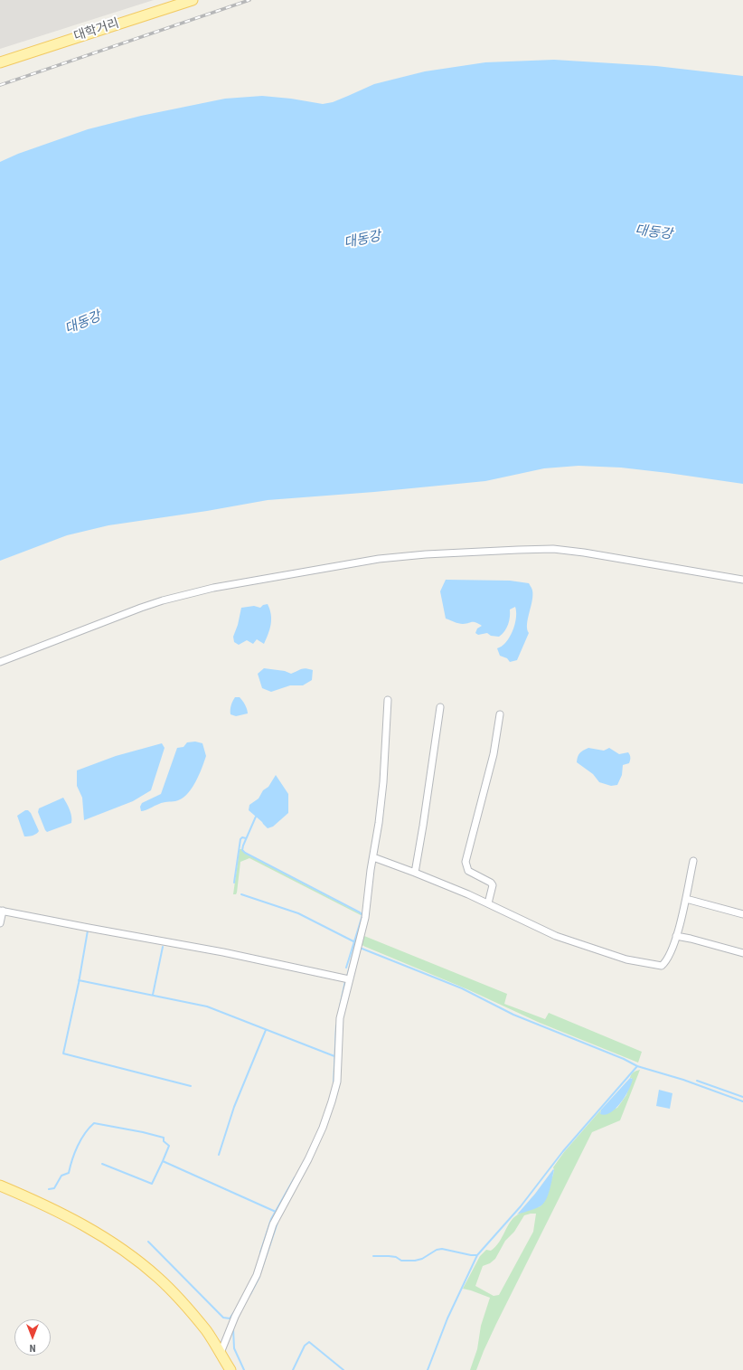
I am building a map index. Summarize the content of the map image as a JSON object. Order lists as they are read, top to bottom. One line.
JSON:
{"streets":{"main road":["대학거리"]},"water":["대동강"],"north":"bottom"}
